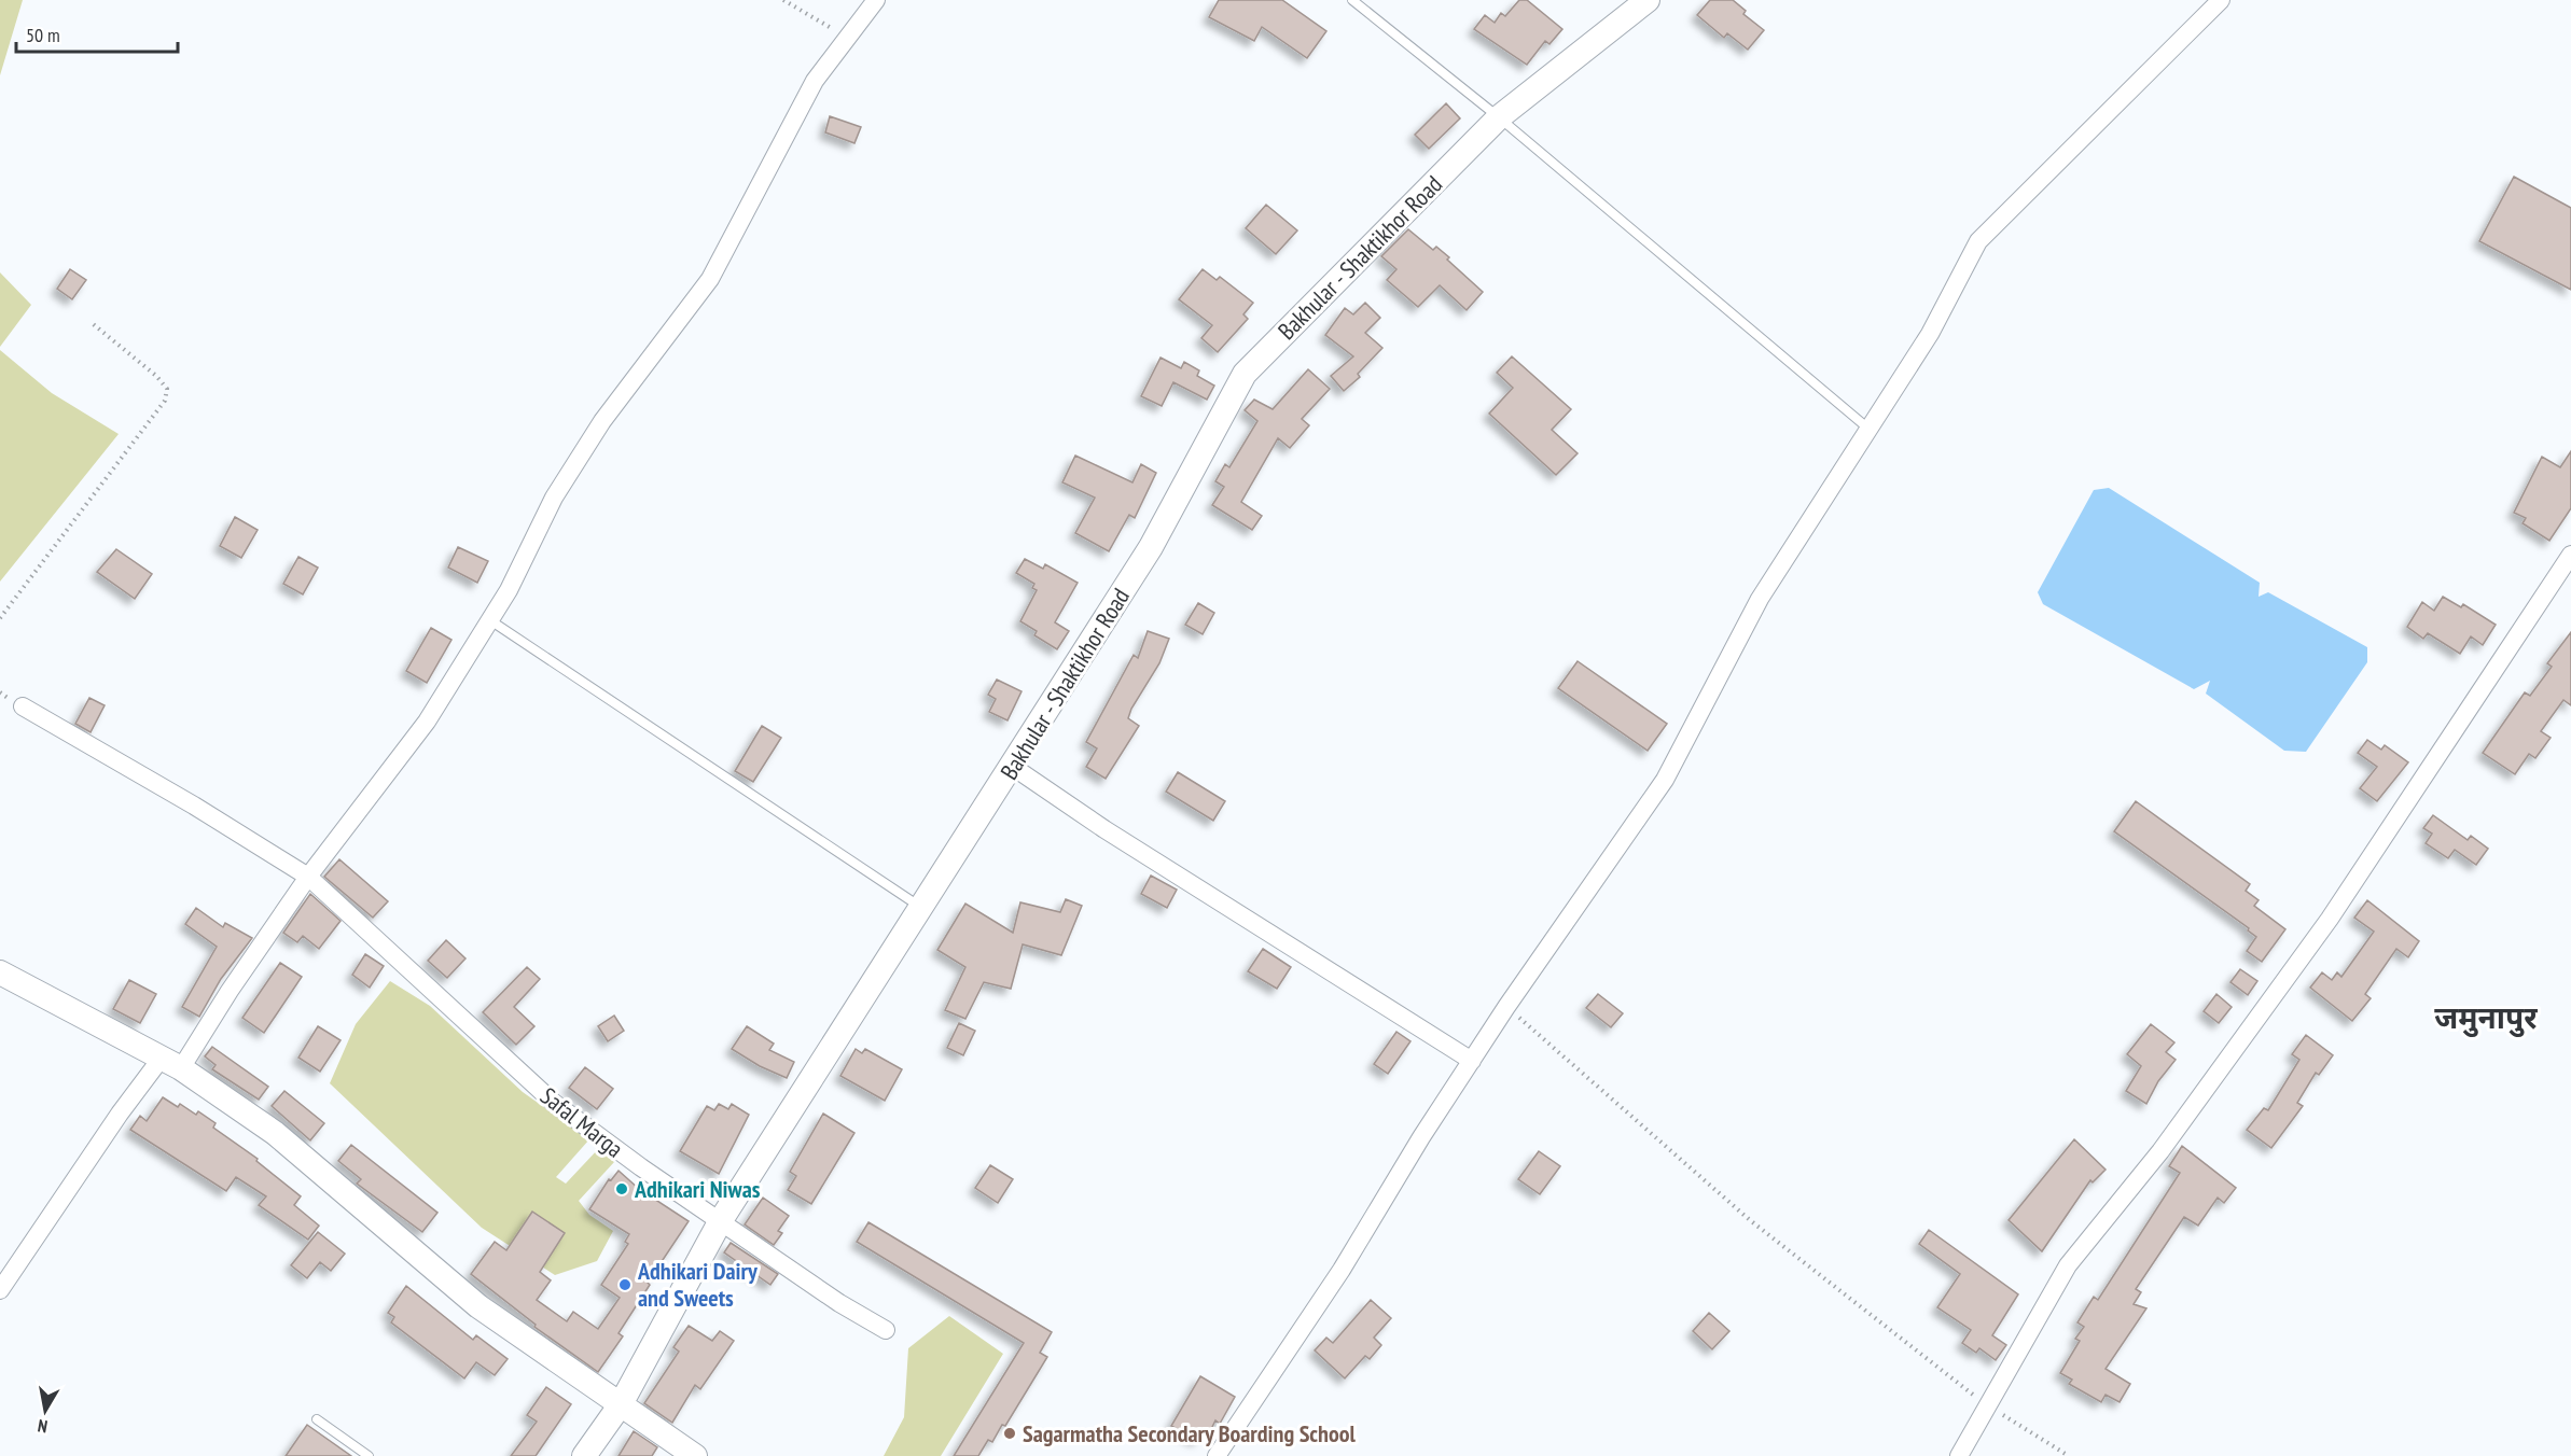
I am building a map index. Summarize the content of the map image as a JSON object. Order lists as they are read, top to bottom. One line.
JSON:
{"streets":{"street":["Bakhular - Shaktikhor Road","Safal Marga"]},"crossings":[["Bakhular - Shaktikhor Road","Safal Marga"]],"districts":["जमुनापुर"],"places":["Adhikari Niwas","Adhikari Dairy and Sweets","Sagarmatha Secondary Boarding School"],"scale_bar":"50 m","north":"bottom"}
